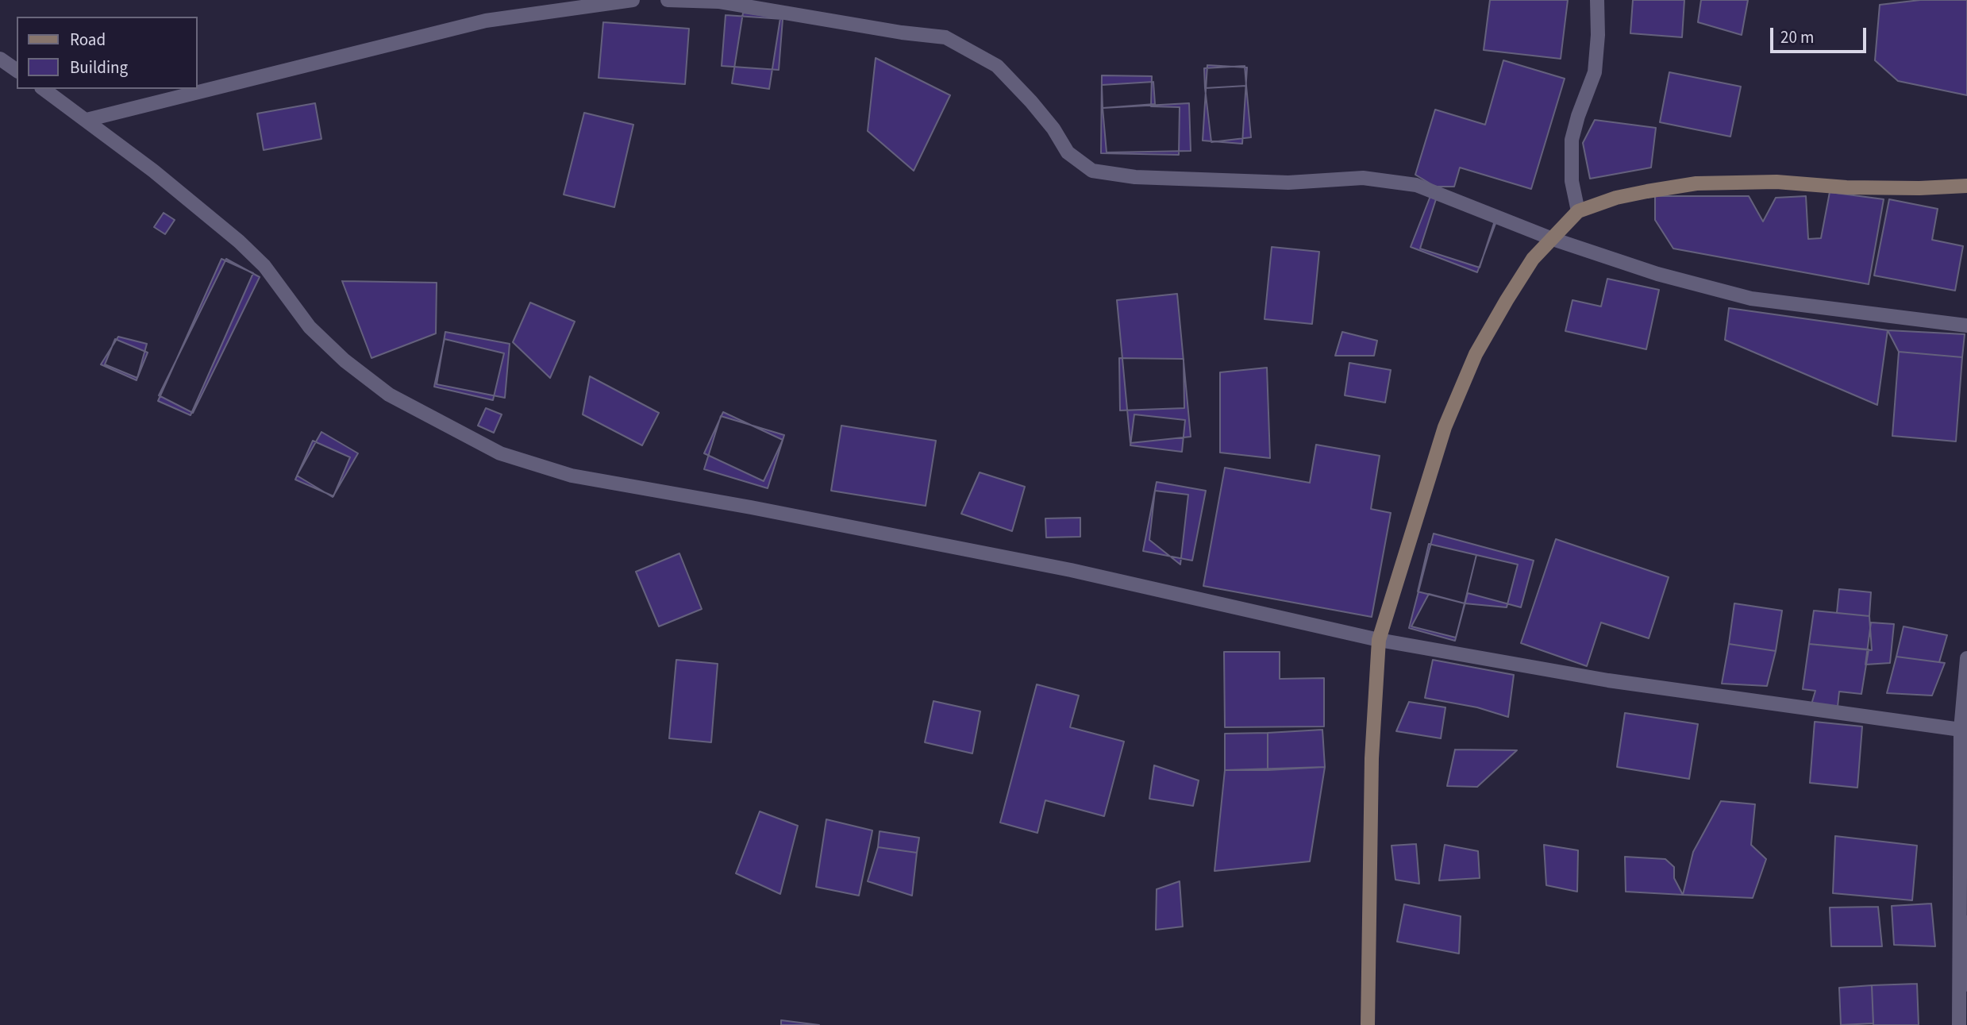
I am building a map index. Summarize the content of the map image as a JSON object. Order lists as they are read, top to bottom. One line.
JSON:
{"legend":["Road","Building"],"scale_bar":"20 m"}
